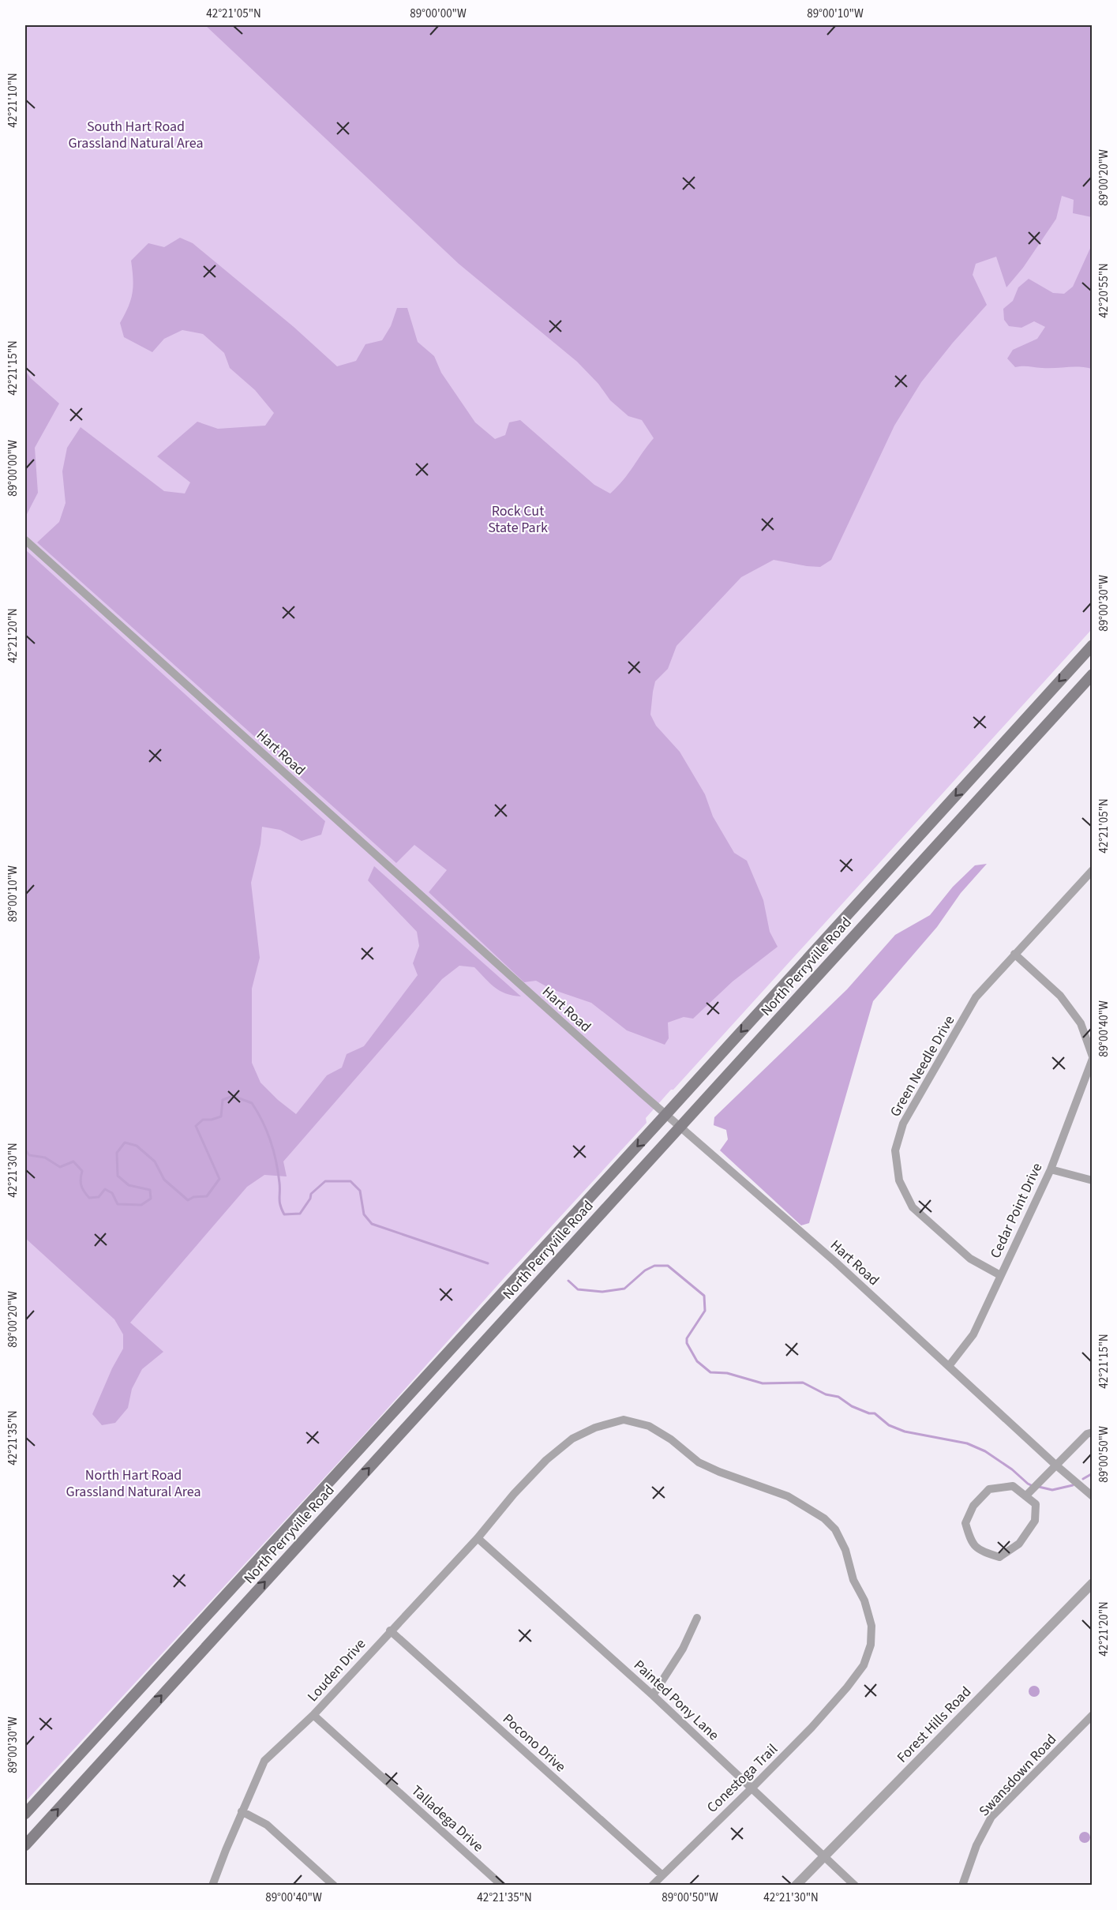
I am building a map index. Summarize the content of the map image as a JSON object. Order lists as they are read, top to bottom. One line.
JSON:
{"streets":{"main road":["North Perryville Road"],"street":["Hart Road","Green Needle Drive","Cedar Point Drive","Louden Drive","Painted Pony Lane","Forest Hills Road","Pocono Drive","Swansdown Road","Conestoga Trail","Talladega Drive"]},"crossings":[["Hart Road","North Perryville Road"],["Hart Road","Cedar Point Drive"],["Green Needle Drive","Cedar Point Drive"],["Louden Drive","Painted Pony Lane"],["Louden Drive","Pocono Drive"],["Louden Drive","Conestoga Trail"],["Louden Drive","Talladega Drive"],["Painted Pony Lane","Forest Hills Road"],["Painted Pony Lane","Conestoga Trail"],["Pocono Drive","Conestoga Trail"]],"parks":["South Hart Road Grassland Natural Area","Rock Cut State Park","North Hart Road Grassland Natural Area"],"coordinates":["42°21'05\"N","89°00'00\"W","89°00'10\"W","42°21'10\"N","89°00'20\"W","42°20'55\"N","42°21'15\"N","89°00'30\"W","42°21'20\"N","89°00'40\"W","42°21'30\"N","42°21'35\"N","89°00'50\"W"]}
